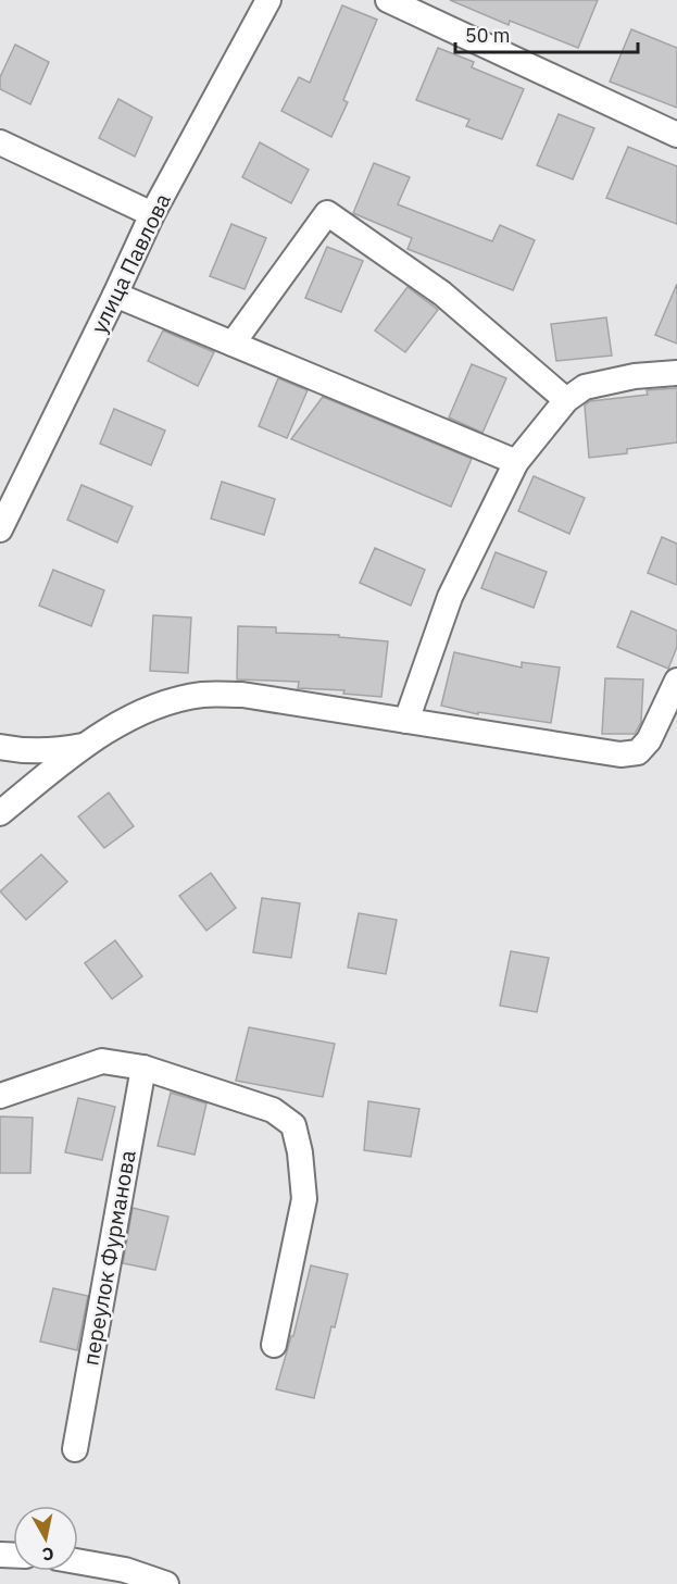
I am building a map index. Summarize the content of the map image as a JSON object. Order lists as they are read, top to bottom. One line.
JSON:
{"streets":{"street":["улица Павлова","переулок Фурманова"]},"scale_bar":"50 m","north":"bottom"}
